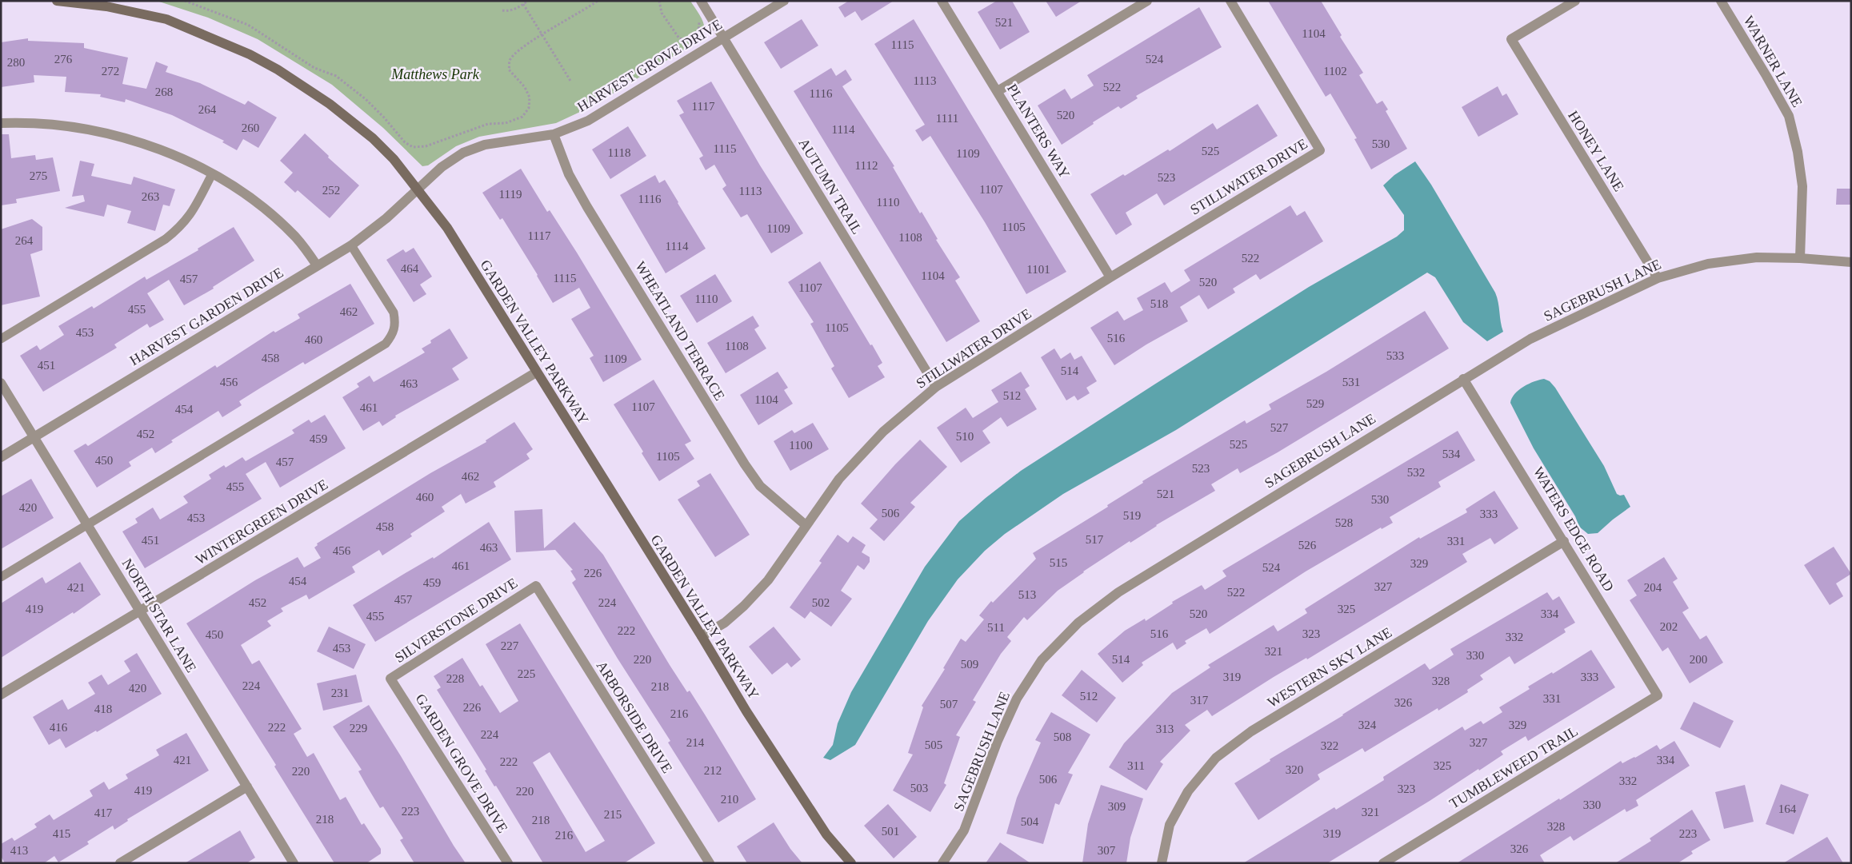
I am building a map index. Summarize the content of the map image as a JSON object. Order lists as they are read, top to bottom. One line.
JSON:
{"streets":{"street":["WARNER LANE","HARVEST GROVE DRIVE","PLANTERS WAY","HONEY LANE","STILLWATER DRIVE","AUTUMN TRAIL","SAGEBRUSH LANE","HARVEST GARDEN DRIVE","WHEATLAND TERRACE","GARDEN VALLEY PARKWAY","WINTERGREEN DRIVE","WATERS EDGE ROAD","NORTH STAR LANE","SILVERSTONE DRIVE","WESTERN SKY LANE","ARBORSIDE DRIVE","GARDEN GROVE DRIVE","TUMBLEWEED TRAIL"]},"crossings":[["WARNER LANE","SAGEBRUSH LANE"],["HARVEST GROVE DRIVE","AUTUMN TRAIL"],["HARVEST GROVE DRIVE","HARVEST GARDEN DRIVE"],["HARVEST GROVE DRIVE","WHEATLAND TERRACE"],["HARVEST GROVE DRIVE","GARDEN VALLEY PARKWAY"],["PLANTERS WAY","STILLWATER DRIVE"],["HONEY LANE","SAGEBRUSH LANE"],["STILLWATER DRIVE","AUTUMN TRAIL"],["STILLWATER DRIVE","WHEATLAND TERRACE"],["STILLWATER DRIVE","GARDEN VALLEY PARKWAY"],["SAGEBRUSH LANE","WATERS EDGE ROAD"],["HARVEST GARDEN DRIVE","GARDEN VALLEY PARKWAY"],["HARVEST GARDEN DRIVE","NORTH STAR LANE"],["GARDEN VALLEY PARKWAY","WINTERGREEN DRIVE"],["WINTERGREEN DRIVE","NORTH STAR LANE"],["WATERS EDGE ROAD","WESTERN SKY LANE"],["WATERS EDGE ROAD","TUMBLEWEED TRAIL"],["SILVERSTONE DRIVE","ARBORSIDE DRIVE"],["SILVERSTONE DRIVE","GARDEN GROVE DRIVE"]],"parks":["Matthews Park"],"house_numbers":["521","1104","1115","276","524","280","272","1102","1113","522","268","1116","1117","264","520","1111","260","1114","530","1115","525","1118","1109","1112","275","523","1107","252","1113","1119","263","1116","1110","1105","1109","1117","1108","264","1114","522","464","1101","1104","1115","457","520","1107","1110","518","455","462","1105","453","516","460","1108","533","458","1109","451","514","456","531","463","512","1104","529","1107","461","454","527","452","510","459","525","1100","534","1105","450","457","523","532","462","455","521","460","530","420","506","333","519","453","528","458","517","451","331","526","463","456","515","329","461","524","226","454","459","327","421","204","522","513","457","452","224","502","419","325","520","334","455","202","511","222","516","323","450","332","227","453","321","330","220","514","200","509","225","319","333","228","328","224","218","420","231","512","331","317","326","507","226","418","216","324","329","416","222","229","313","224","508","214","327","505","322","421","334","222","311","325","320","212","220","506","332","503","323","419","220","210","330","309","164","223","321","417","215","218","218","504","328","501","415","319","223","216","326","413","307"]}
